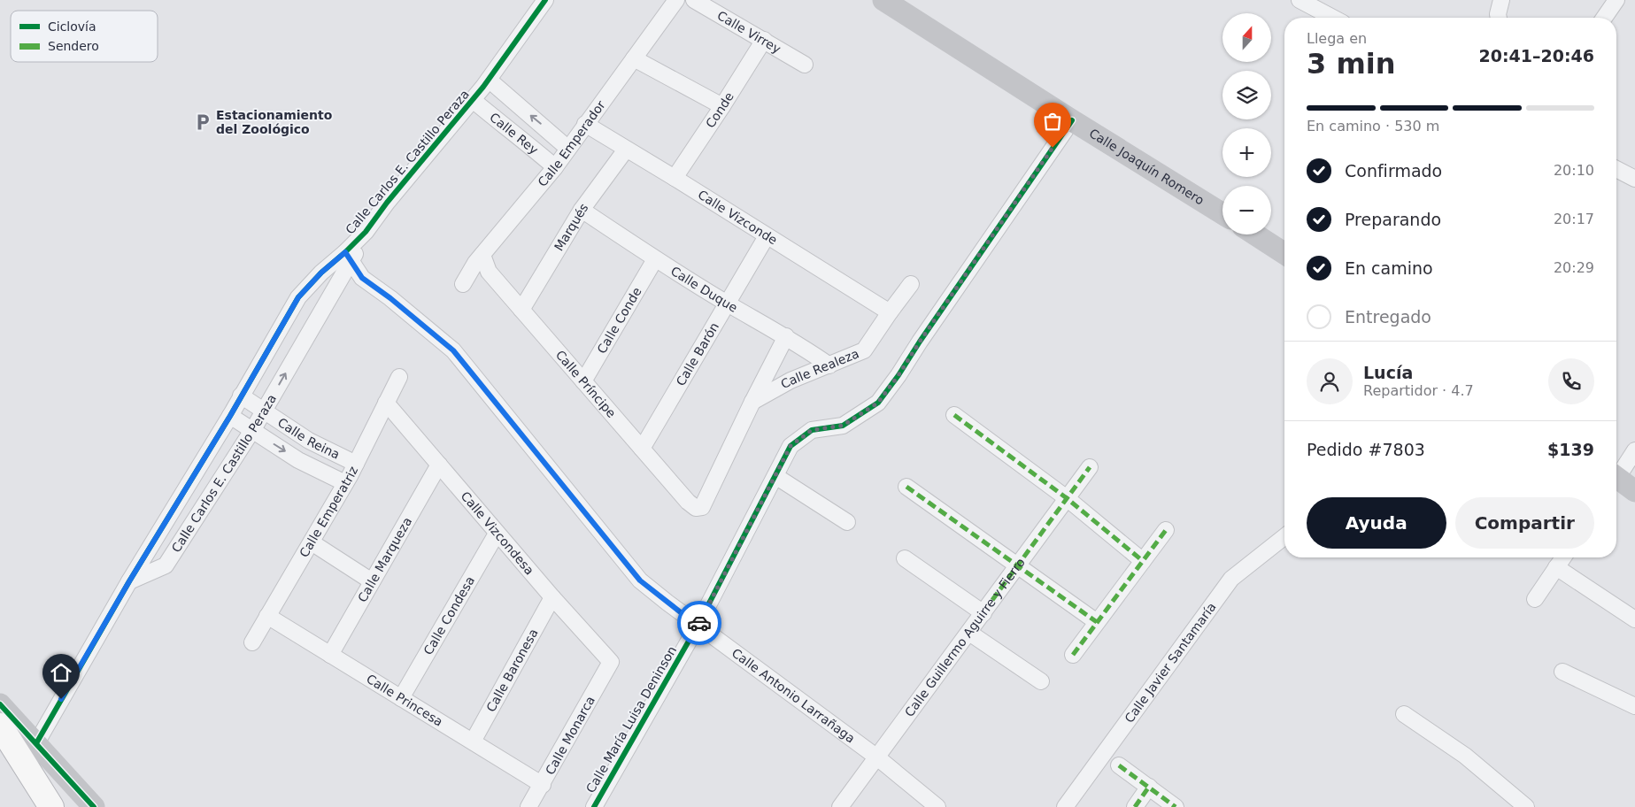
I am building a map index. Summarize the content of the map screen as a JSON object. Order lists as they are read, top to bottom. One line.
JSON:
{"streets":{"street":["Calle Virrey","Conde","Calle Rey","Calle Emperador","Calle Carlos E. Castillo Peraza","Calle Joaquín Romero","Calle Vizconde","Marqués","Calle Duque","Calle Conde","Calle Barón","Calle Realeza","Calle Príncipe","Calle Reina","Calle Emperatriz","Calle Vizcondesa","Calle Marqueza","Calle Condesa","Calle Guillermo Aguirre y Fierro","Calle Javier Santamaría","Calle Baronesa","Calle Antonio Larrañaga","Calle Princesa","Calle María Luisa Deninson","Calle Monarca"]},"crossings":[["Calle Virrey","Conde"],["Conde","Calle Vizconde"],["Calle Rey","Calle Emperador"],["Calle Rey","Calle Carlos E. Castillo Peraza"],["Calle Emperador","Calle Vizconde"],["Calle Emperador","Calle Príncipe"],["Calle Carlos E. Castillo Peraza","Calle Reina"],["Calle Carlos E. Castillo Peraza","Calle Antonio Larrañaga"],["Calle Joaquín Romero","Calle María Luisa Deninson"],["Calle Vizconde","Marqués"],["Calle Vizconde","Calle Barón"],["Calle Vizconde","Calle Realeza"],["Marqués","Calle Duque"],["Marqués","Calle Príncipe"],["Calle Duque","Calle Conde"],["Calle Duque","Calle Barón"],["Calle Duque","Calle Realeza"],["Calle Conde","Calle Príncipe"],["Calle Barón","Calle Príncipe"],["Calle Realeza","Calle Príncipe"],["Calle Reina","Calle Emperatriz"],["Calle Emperatriz","Calle Vizcondesa"],["Calle Emperatriz","Calle Princesa"],["Calle Vizcondesa","Calle Marqueza"],["Calle Vizcondesa","Calle Condesa"],["Calle Vizcondesa","Calle Baronesa"],["Calle Vizcondesa","Calle Monarca"],["Calle Marqueza","Calle Princesa"],["Calle Condesa","Calle Princesa"],["Calle Guillermo Aguirre y Fierro","Calle Antonio Larrañaga"],["Calle Baronesa","Calle Princesa"],["Calle Antonio Larrañaga","Calle María Luisa Deninson"],["Calle Princesa","Calle Monarca"]],"places":{"parking":["Estacionamiento del Zoológico"]},"legend":["Ciclovía","Sendero"],"north":"top","page":{"map_buttons":["+","−"],"heading":["3 min","Llega en","20:41–20:46"],"panel":["Lucía","Repartidor · 4.7","Pedido #7803","$139"],"bar":"En camino · 530 m","list":[["Confirmado","20:10"],["Preparando","20:17"],["En camino","20:29"],"Entregado"],"buttons":["Ayuda","Compartir"]}}
